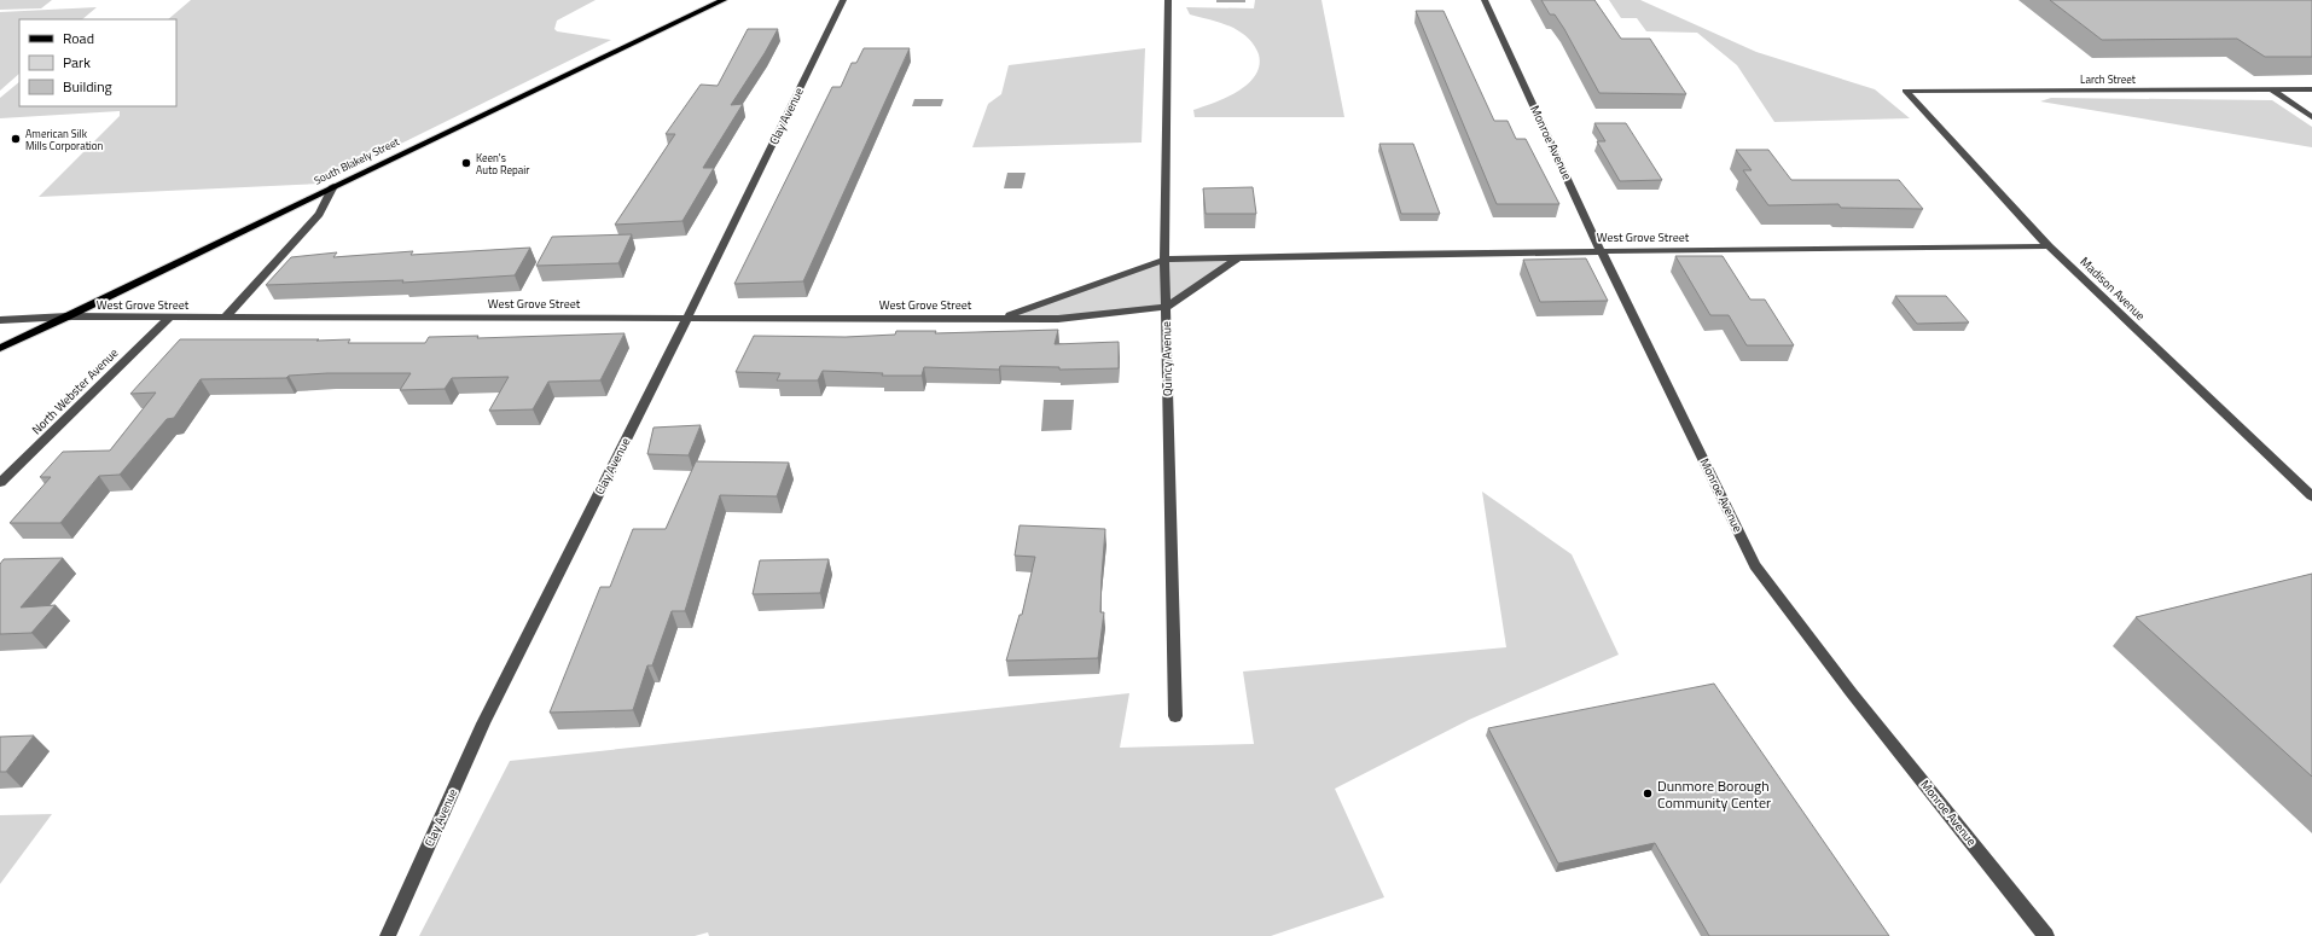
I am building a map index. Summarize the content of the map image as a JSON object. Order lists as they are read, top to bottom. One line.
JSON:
{"streets":{"main road":["South Blakely Street"],"street":["Larch Street","Clay Avenue","Monroe Avenue","West Grove Street","Madison Avenue","Quincy Avenue","North Webster Avenue"]},"crossings":[["Larch Street","Madison Avenue"],["Clay Avenue","West Grove Street"],["Monroe Avenue","West Grove Street"],["South Blakely Street","West Grove Street"],["West Grove Street","Madison Avenue"],["West Grove Street","Quincy Avenue"],["West Grove Street","North Webster Avenue"]],"places":["American Silk Mills Corporation","Keen's Auto Repair","Dunmore Borough Community Center"],"legend":["Road","Park","Building"]}
